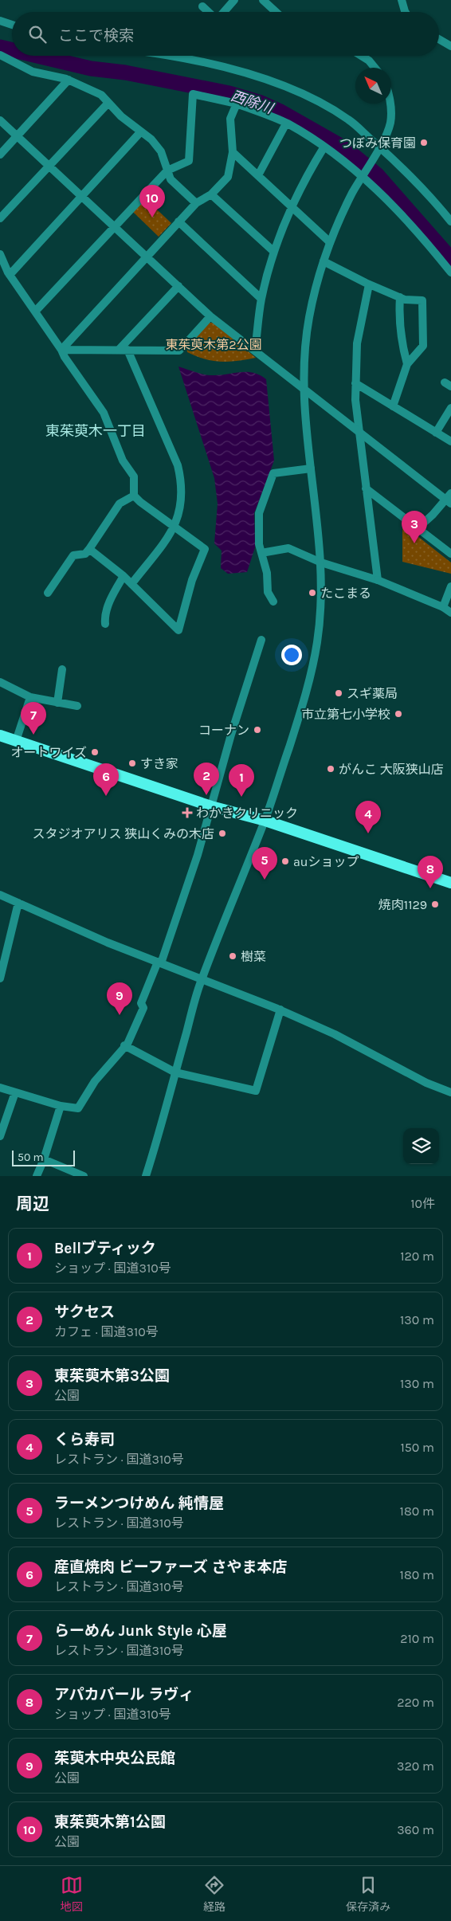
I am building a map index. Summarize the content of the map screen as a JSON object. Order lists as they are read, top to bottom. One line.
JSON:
{"districts":["東茱萸木一丁目"],"water":["西除川"],"parks":["東茱萸木第2公園"],"places":{"other":["つぼみ保育園","たこまる","スギ薬局","市立第七小学校","コーナン","オートワイズ","すき家","がんこ 大阪狭山店","スタジオアリス 狭山くみの木店","auショップ","焼肉1129","樹菜"],"health":["わかきクリニック"]},"scale_bar":"50 m","north":"top left","page":{"search":"ここで検索","pins":["10","3","7","2","6","1","4","5","8","9"],"scale":"50 m","heading":["周辺","10件"],"list":[{"mark":"1","name":"Bellブティック","note":"ショップ · 国道310号","value":"120 m"},{"mark":"2","name":"サクセス","note":"カフェ · 国道310号","value":"130 m"},{"mark":"3","name":"東茱萸木第3公園","note":"公園","value":"130 m"},{"mark":"4","name":"くら寿司","note":"レストラン · 国道310号","value":"150 m"},{"mark":"5","name":"ラーメンつけめん 純情屋","note":"レストラン · 国道310号","value":"180 m"},{"mark":"6","name":"産直焼肉 ビーファーズ さやま本店","note":"レストラン · 国道310号","value":"180 m"},{"mark":"7","name":"らーめん Junk Style 心屋","note":"レストラン · 国道310号","value":"210 m"},{"mark":"8","name":"アパカバール ラヴィ","note":"ショップ · 国道310号","value":"220 m"},{"mark":"9","name":"茱萸木中央公民館","note":"公園","value":"320 m"},{"mark":"10","name":"東茱萸木第1公園","note":"公園","value":"360 m"}],"nav":["地図","経路","保存済み"]}}
